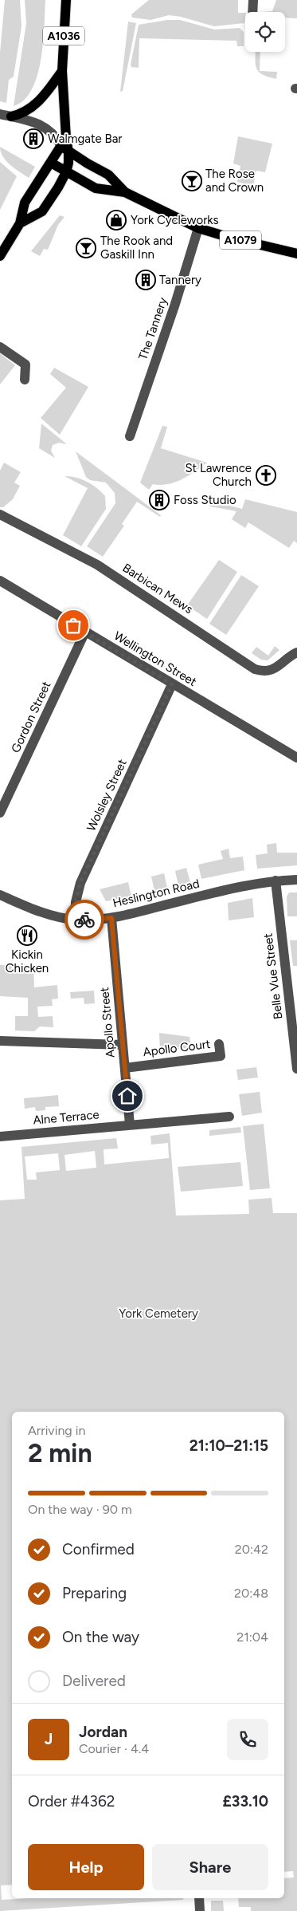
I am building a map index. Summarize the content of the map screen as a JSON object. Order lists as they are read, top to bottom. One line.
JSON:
{"streets":{"main road":["A1036","A1079"],"street":["The Tannery","Barbican Mews","Wellington Street","Gordon Street","Wolsley Street","Heslington Road","Belle Vue Street","Apollo Street","Apollo Court","Alne Terrace"]},"crossings":[["A1036","A1079"],["A1079","The Tannery"],["Wellington Street","Gordon Street"],["Wellington Street","Wolsley Street"],["Wolsley Street","Heslington Road"],["Heslington Road","Belle Vue Street"],["Heslington Road","Apollo Street"],["Apollo Street","Apollo Court"],["Apollo Street","Alne Terrace"]],"parks":["York Cemetery"],"places":{"building":["Walmgate Bar","Tannery","Foss Studio"],"bar":["The Rose and Crown","The Rook and Gaskill Inn"],"shop":["York Cycleworks"],"church":["St Lawrence Church"],"restaurant":["Kickin Chicken"]},"page":{"heading":["2 min","Arriving in","21:10–21:15"],"panel":["Jordan","Courier · 4.4","Order #4362","£33.10"],"bar":"On the way · 90 m","list":[["Confirmed","20:42"],["Preparing","20:48"],["On the way","21:04"],"Delivered"],"round":"J","buttons":["Help","Share"]}}
